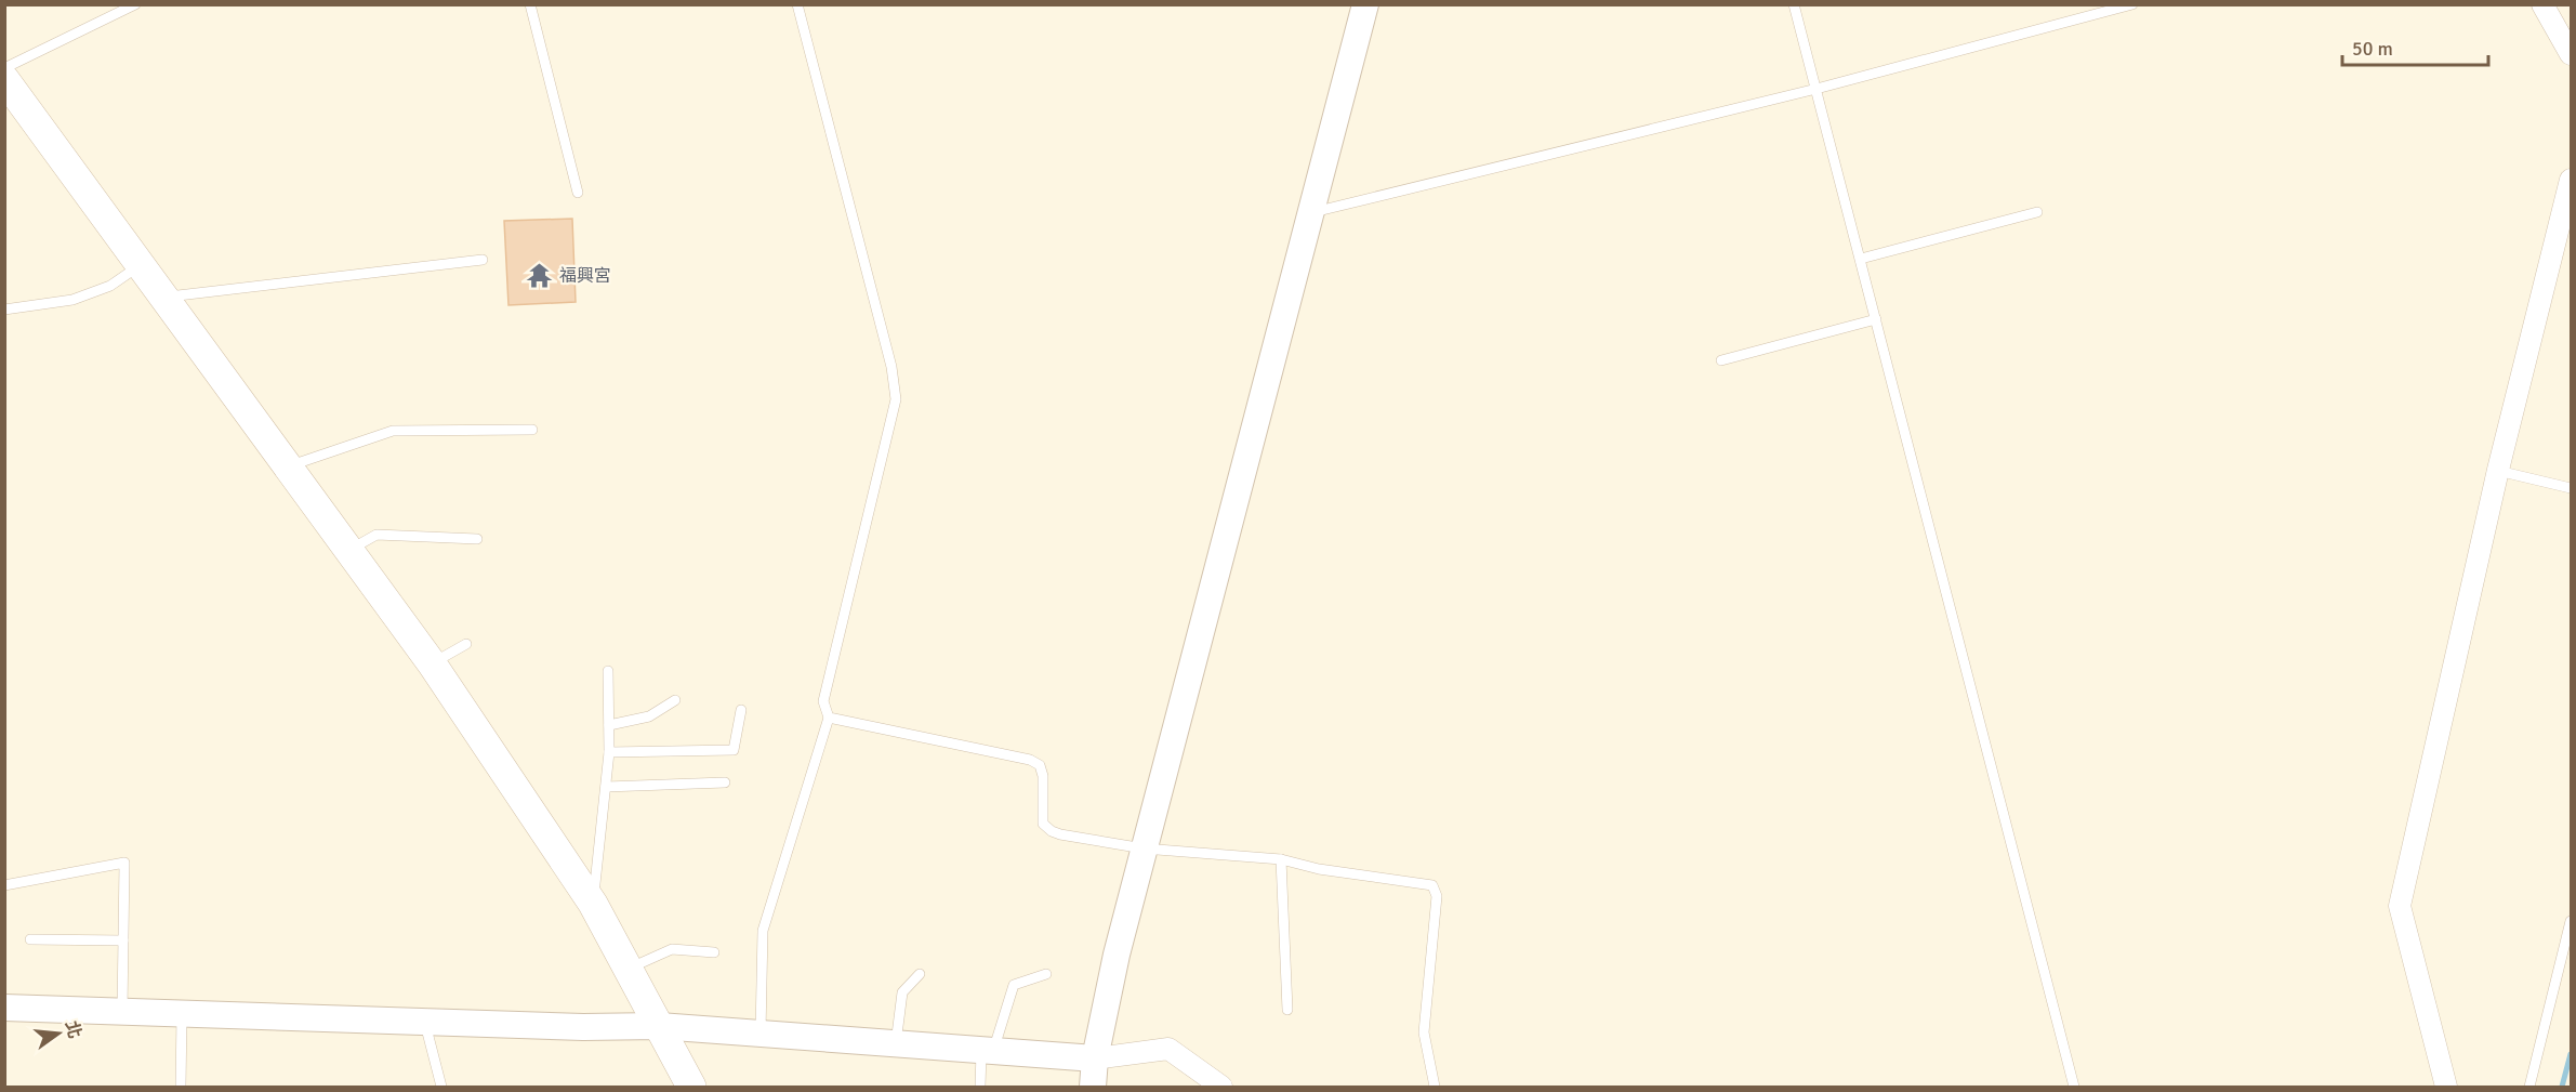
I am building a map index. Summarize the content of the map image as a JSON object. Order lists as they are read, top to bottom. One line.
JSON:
{"places":{"temple":["福興宮"]},"scale_bar":"50 m","north":"right"}
